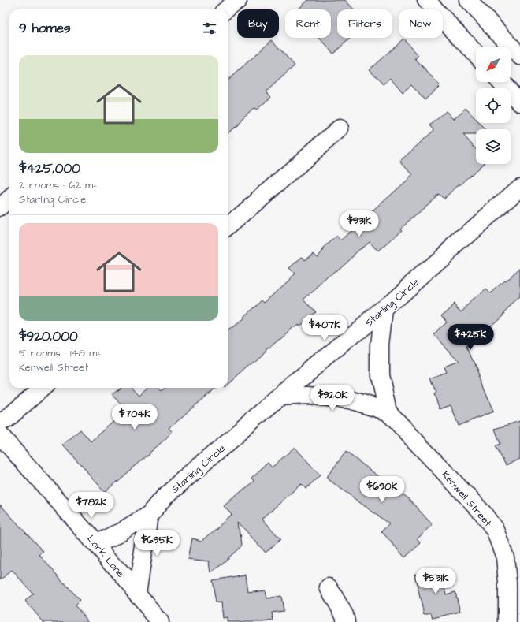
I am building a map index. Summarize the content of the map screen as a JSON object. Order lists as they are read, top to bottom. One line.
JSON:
{"streets":{"street":["Starling Circle","Kenwell Street","Lark Lane"]},"crossings":[["Starling Circle","Kenwell Street"],["Starling Circle","Lark Lane"]],"north":"bottom left","page":{"chip":["Buy","Rent","Filters","New"],"heading":"9 homes","list":[{"name":"$425,000","note":"2 rooms · 62 m² · Starling Circle"},{"name":"$920,000","note":"5 rooms · 148 m² · Kenwell Street"}],"price":["$931K","$407K","$425K","$920K","$704K","$690K","$782K","$695K","$531K"]}}
